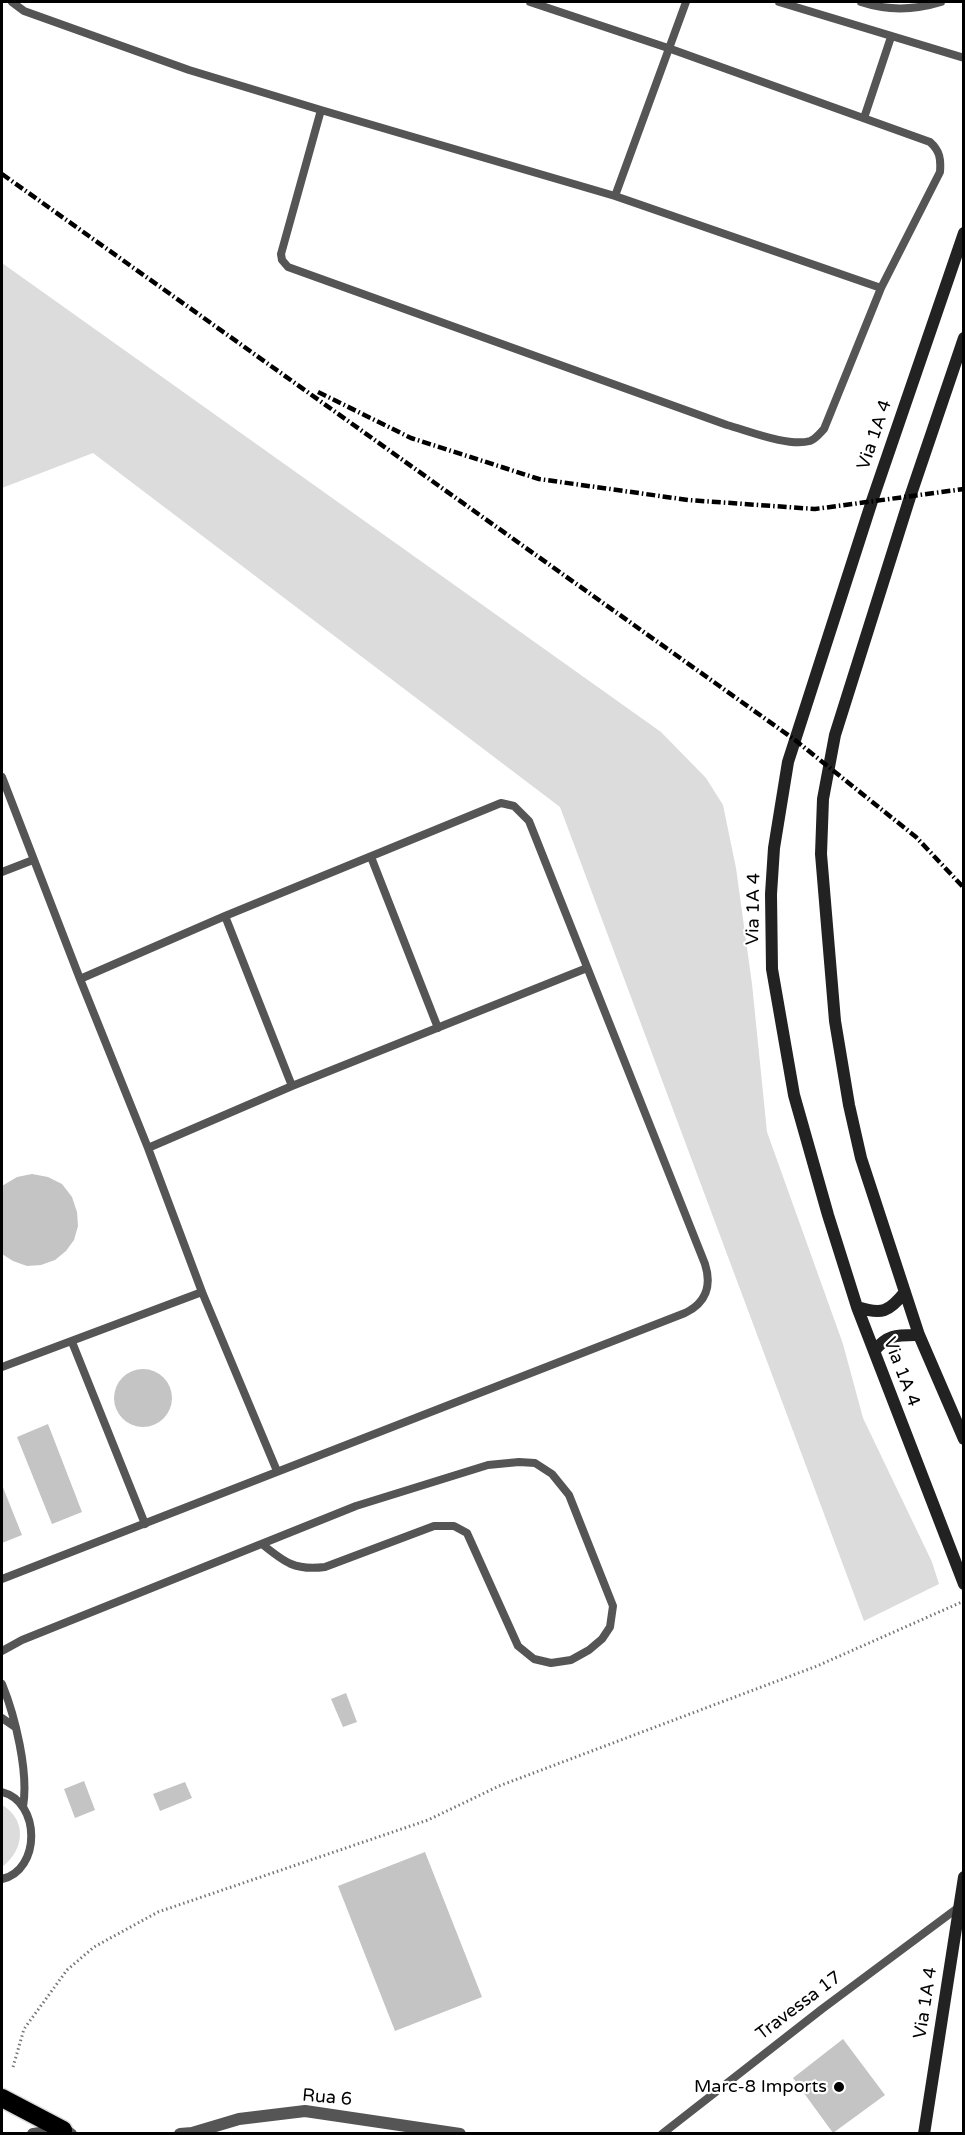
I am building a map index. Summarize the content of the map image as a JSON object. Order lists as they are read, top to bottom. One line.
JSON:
{"streets":{"main road":["Via 1A 4"],"street":["Rua 6"],"lane":["Travessa 17"]},"crossings":[["Via 1A 4","Travessa 17"]],"places":["Marc-8 Imports"]}
